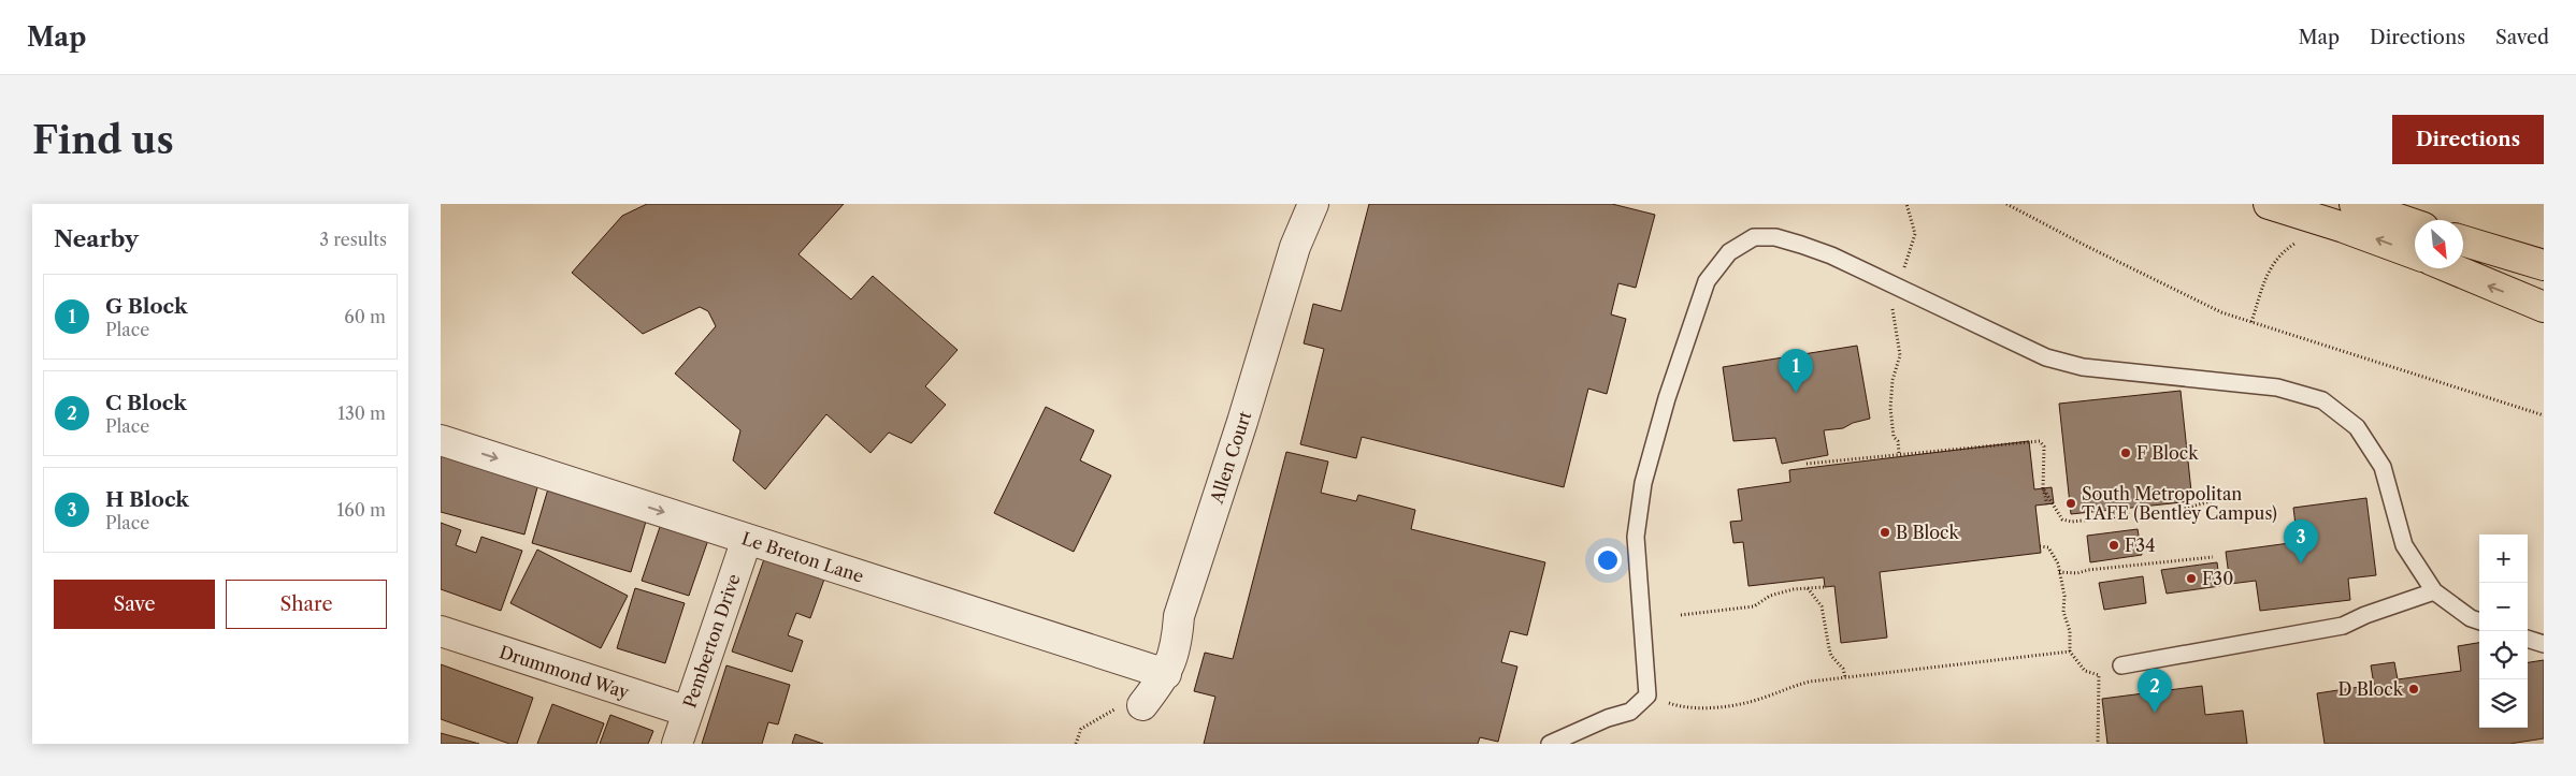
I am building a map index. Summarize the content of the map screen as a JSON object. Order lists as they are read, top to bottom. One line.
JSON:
{"streets":{"street":["Allen Court","Le Breton Lane","Pemberton Drive","Drummond Way"]},"crossings":[["Allen Court","Le Breton Lane"],["Le Breton Lane","Pemberton Drive"],["Pemberton Drive","Drummond Way"]],"one_way":["Le Breton Lane"],"places":["F Block","South Metropolitan TAFE (Bentley Campus)","B Block","F34","F30","D Block"],"north":"bottom right","page":{"header":"Map","nav":["Map","Directions","Saved"],"buttons":["Directions",["Save","Share"]],"title":"Find us","heading":["Nearby","3 results"],"list":[{"mark":"1","name":"G Block","note":"Place","value":"60 m"},{"mark":"2","name":"C Block","note":"Place","value":"130 m"},{"mark":"3","name":"H Block","note":"Place","value":"160 m"}],"pins":["1","3","2"],"map_buttons":["+","−"]}}
